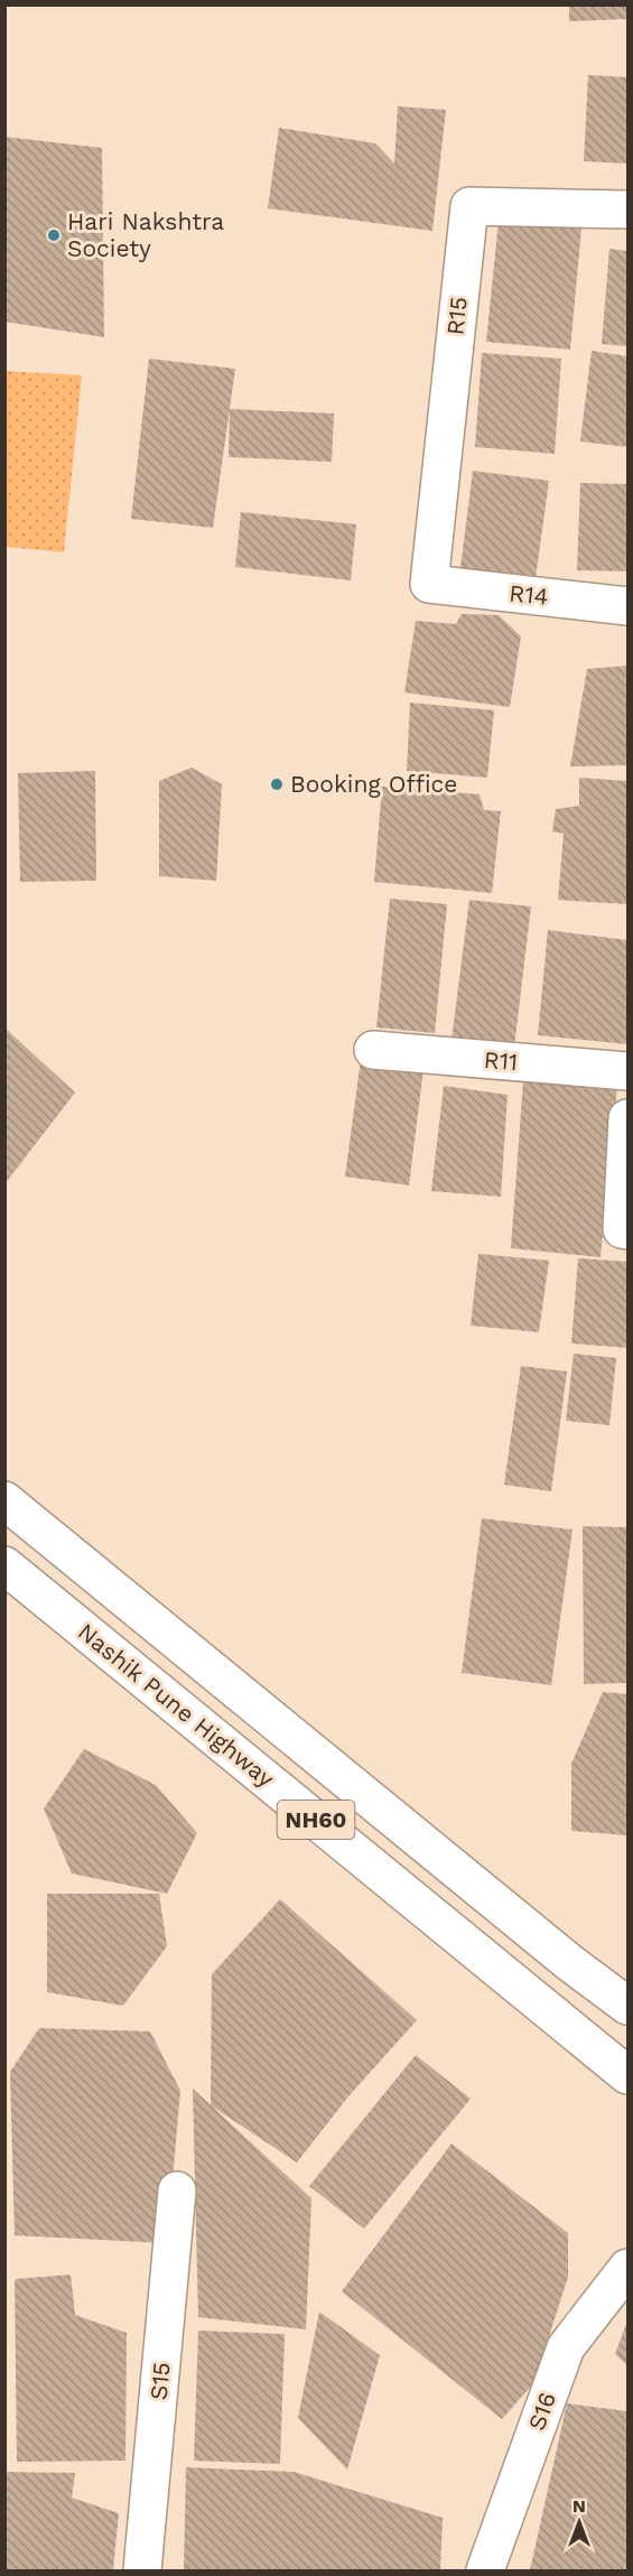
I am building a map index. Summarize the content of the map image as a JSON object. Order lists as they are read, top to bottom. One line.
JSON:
{"streets":{"main road":["R15","R14","R11","Nashik Pune Highway","NH60","S15","S16"]},"crossings":[["R15","R14"]],"places":["Hari Nakshtra Society","Booking Office"],"north":"top"}
